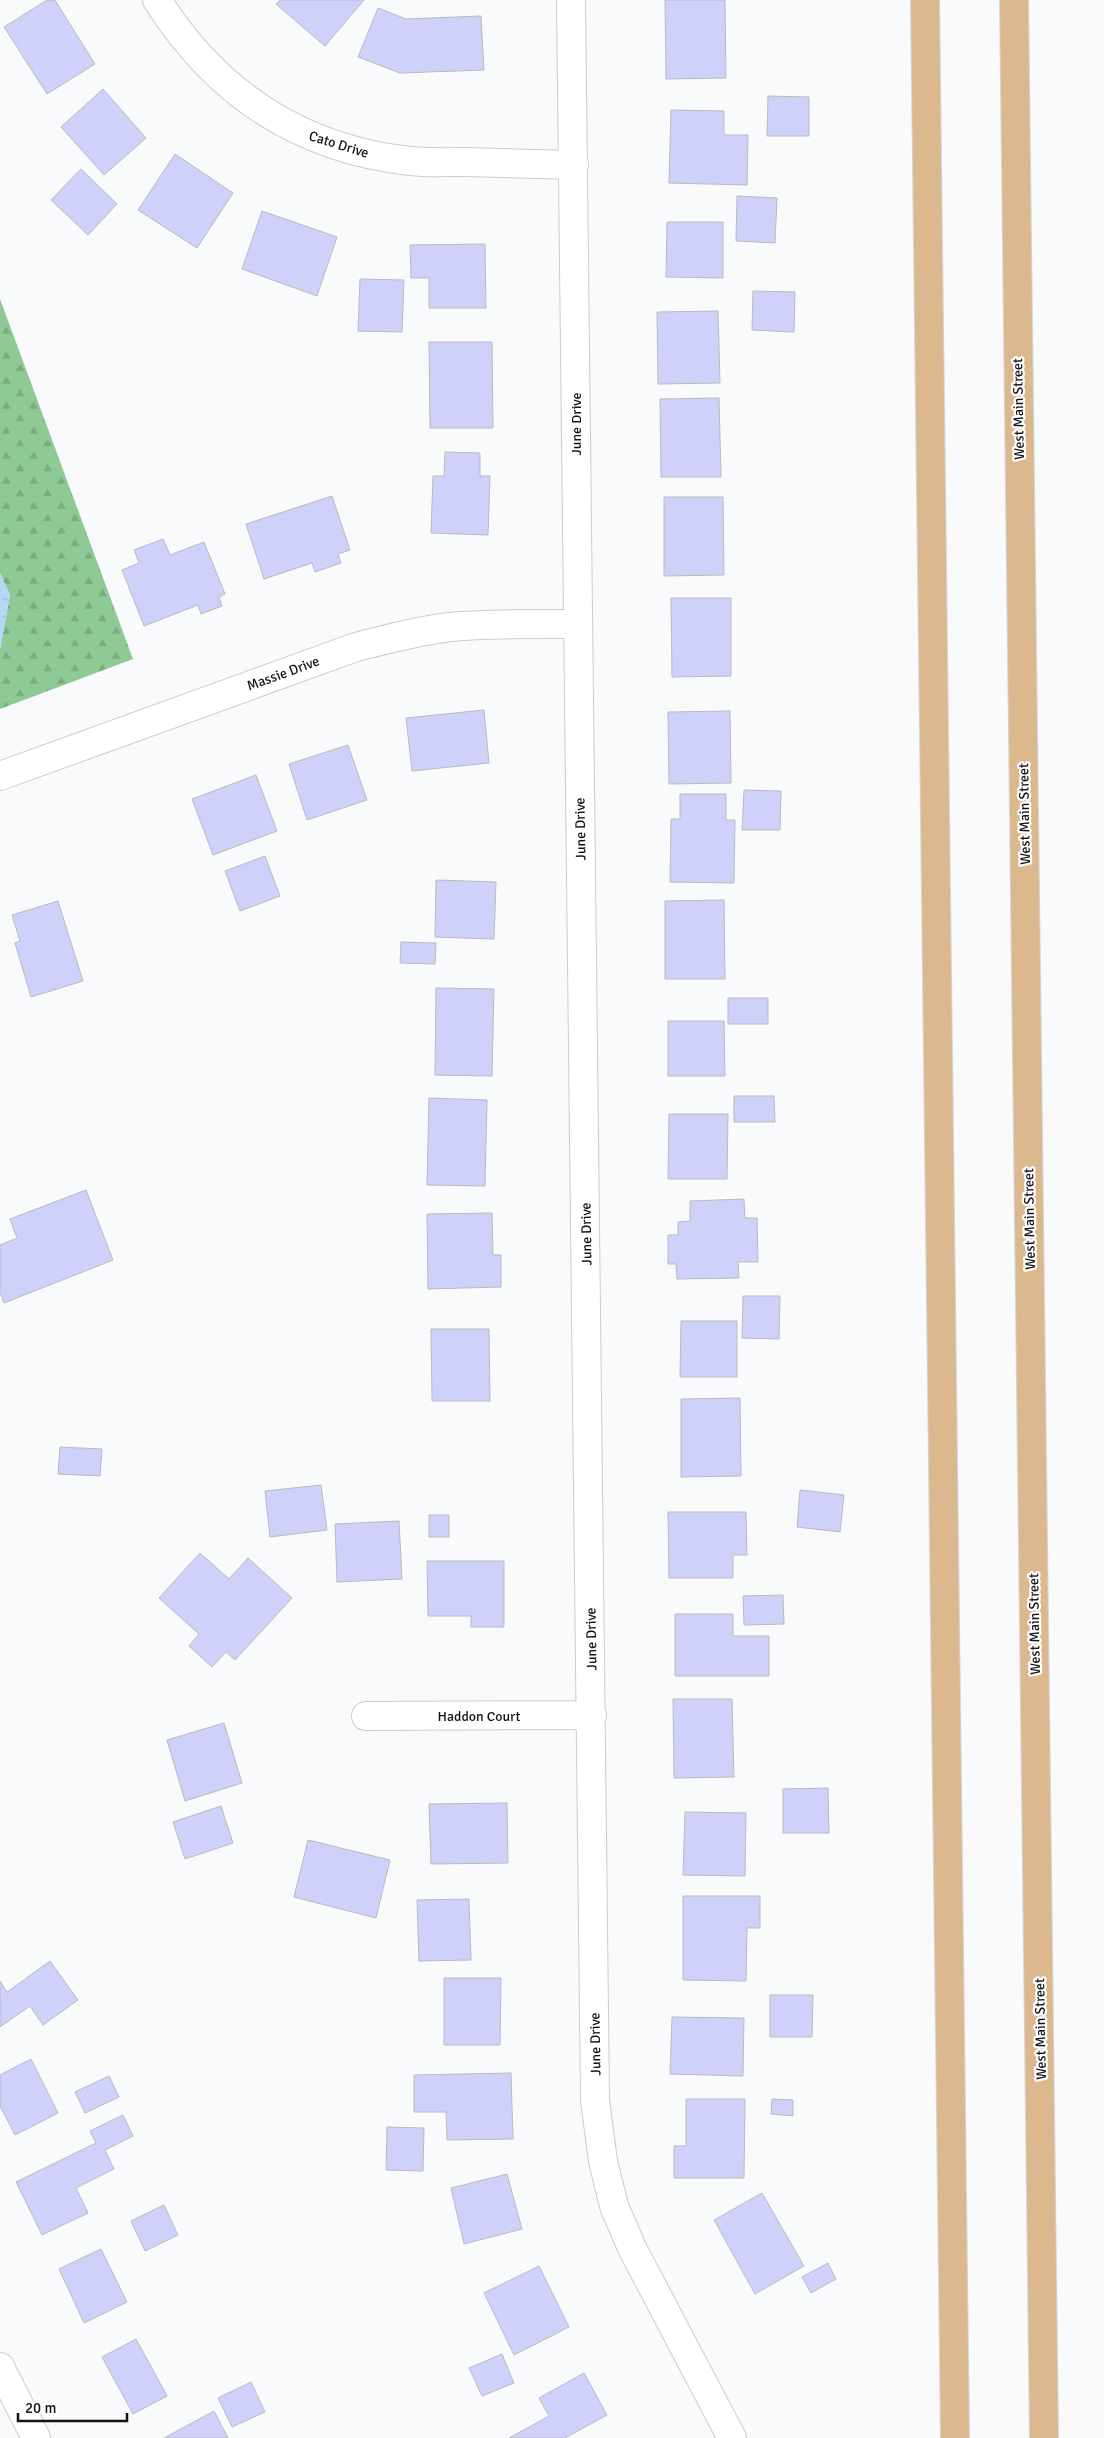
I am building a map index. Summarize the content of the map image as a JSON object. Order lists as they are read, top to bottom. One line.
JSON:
{"streets":{"main road":["West Main Street"],"street":["Cato Drive","June Drive","Massie Drive","Haddon Court"]},"crossings":[["Cato Drive","June Drive"],["June Drive","Massie Drive"],["June Drive","Haddon Court"]],"scale_bar":"20 m"}
